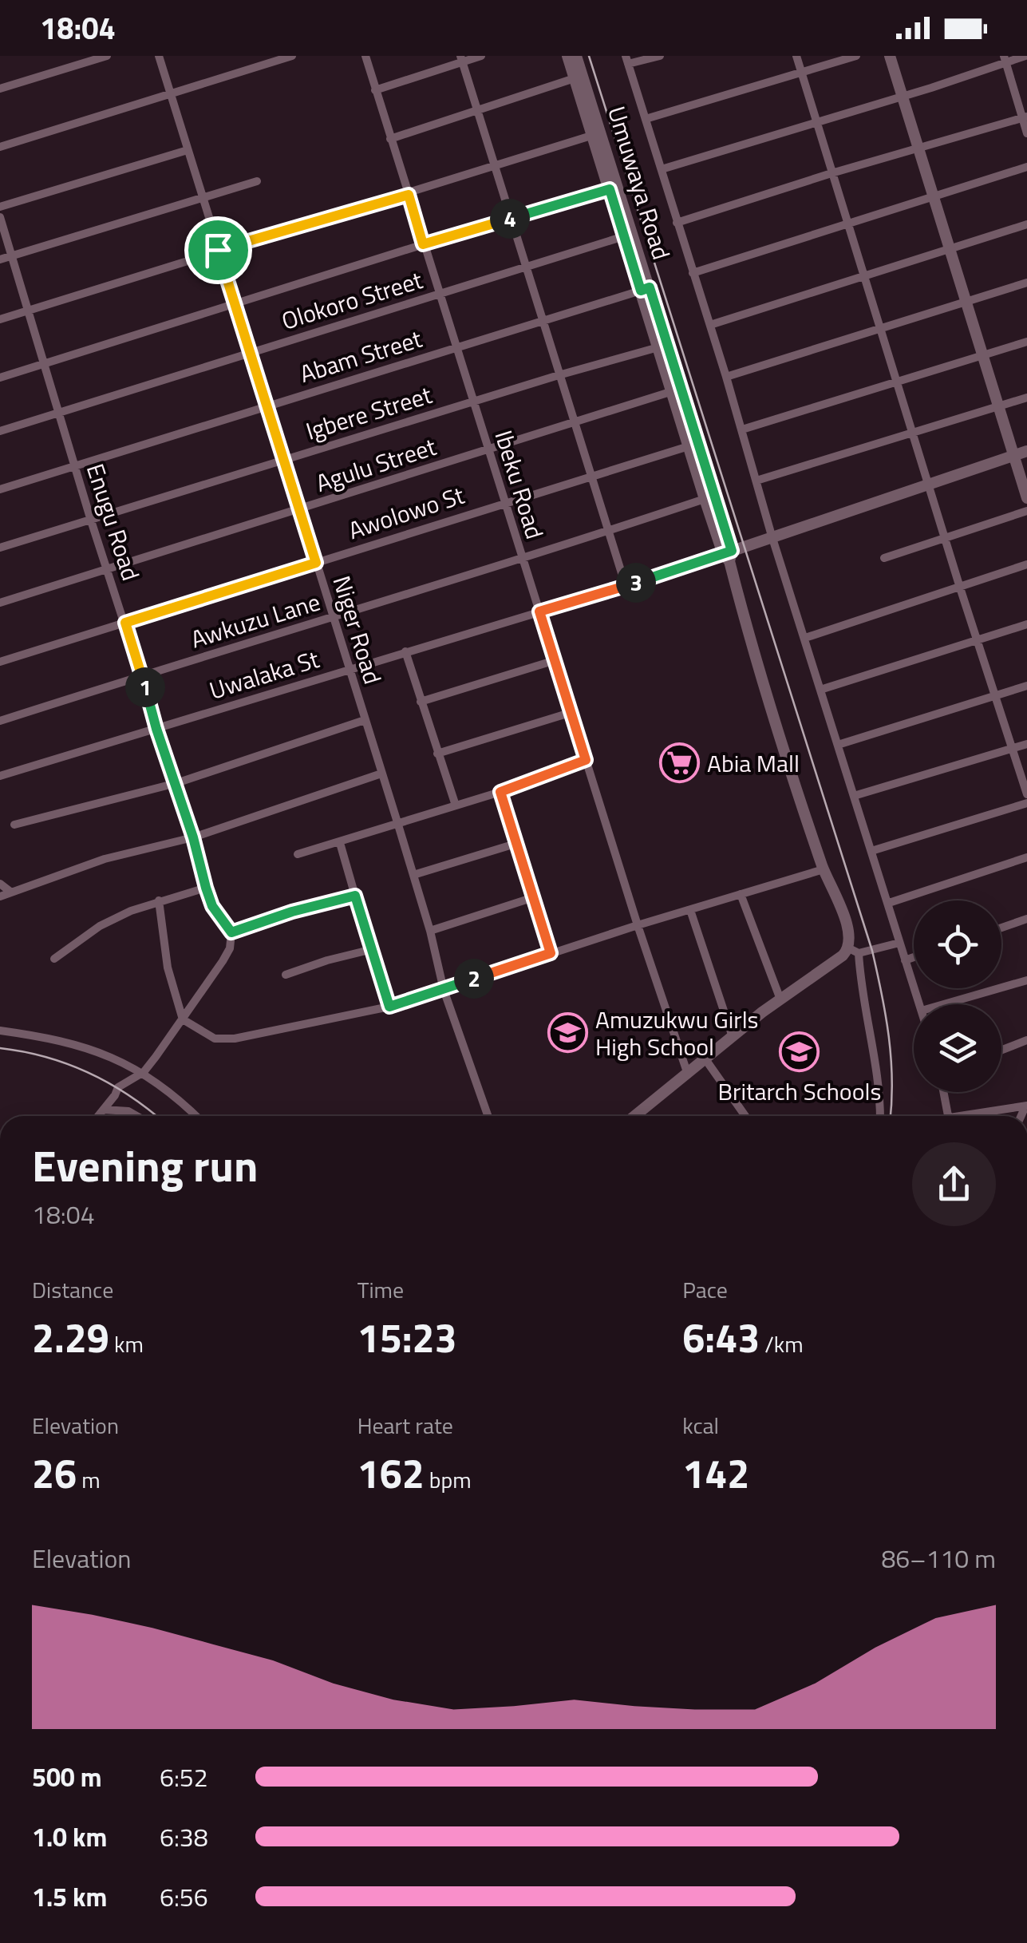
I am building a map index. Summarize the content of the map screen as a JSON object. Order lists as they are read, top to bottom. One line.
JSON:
{"streets":{"street":["Umuwaya Road","Olokoro Street","Abam Street","Igbere Street","Agulu Street","Ibeku Road","Awolowo St","Enugu Road","Awkuzu Lane","Niger Road","Uwalaka St"]},"crossings":[["Umuwaya Road","Olokoro Street"],["Umuwaya Road","Abam Street"],["Umuwaya Road","Igbere Street"],["Umuwaya Road","Agulu Street"],["Umuwaya Road","Awolowo St"],["Umuwaya Road","Awkuzu Lane"],["Umuwaya Road","Uwalaka St"],["Olokoro Street","Ibeku Road"],["Olokoro Street","Enugu Road"],["Olokoro Street","Niger Road"],["Abam Street","Ibeku Road"],["Abam Street","Enugu Road"],["Abam Street","Niger Road"],["Igbere Street","Ibeku Road"],["Igbere Street","Enugu Road"],["Igbere Street","Niger Road"],["Agulu Street","Ibeku Road"],["Agulu Street","Enugu Road"],["Agulu Street","Niger Road"],["Ibeku Road","Awolowo St"],["Ibeku Road","Awkuzu Lane"],["Ibeku Road","Uwalaka St"],["Awolowo St","Enugu Road"],["Awolowo St","Niger Road"],["Enugu Road","Awkuzu Lane"],["Enugu Road","Uwalaka St"],["Awkuzu Lane","Niger Road"],["Niger Road","Uwalaka St"]],"places":{"supermarket":["Abia Mall"],"school or university":["Amuzukwu Girls High School","Britarch Schools"]},"page":{"status":"18:04","pins":["4","3","1","2"],"heading":["Evening run","18:04"],"stats":[["Distance","2.29 km"],["Time","15:23"],["Pace","6:43 /km"],["Elevation","26 m"],["Heart rate","162 bpm"],["kcal","142"]],"chart":["Elevation","86–110 m"],"list":[{"name":"500 m","note":"6:52"},{"name":"1.0 km","note":"6:38"},{"name":"1.5 km","note":"6:56"}]}}
